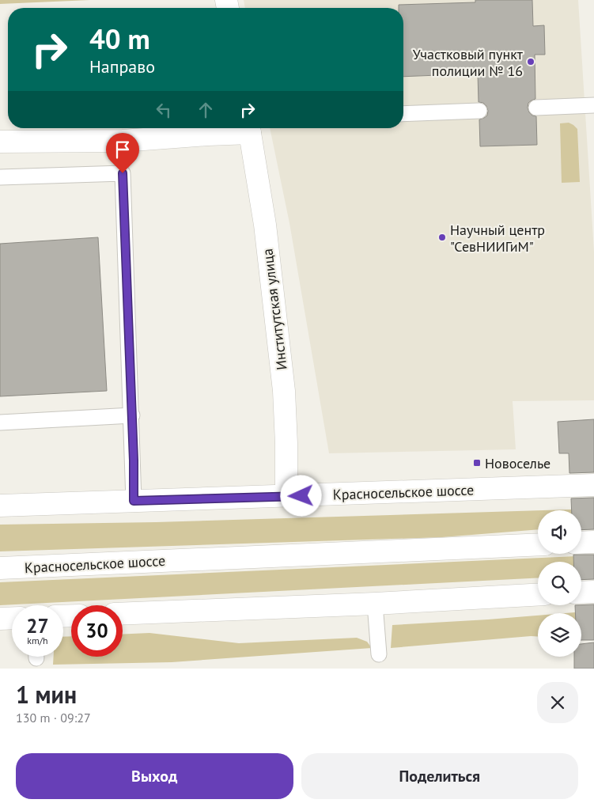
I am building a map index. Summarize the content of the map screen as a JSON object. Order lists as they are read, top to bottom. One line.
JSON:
{"streets":{"street":["Институтская улица","Красносельское шоссе"]},"crossings":[["Институтская улица","Красносельское шоссе"]],"places":{"other":["Участковый пункт полиции № 16","Научный центр \"СевНИИГиМ\""],"transit":["Новоселье"]},"page":{"turn":["40 m","Направо"],"speed":"27 km/h","limit":"30","heading":["1 мин","130 m · 09:27"],"buttons":["Выход","Поделиться"]}}
